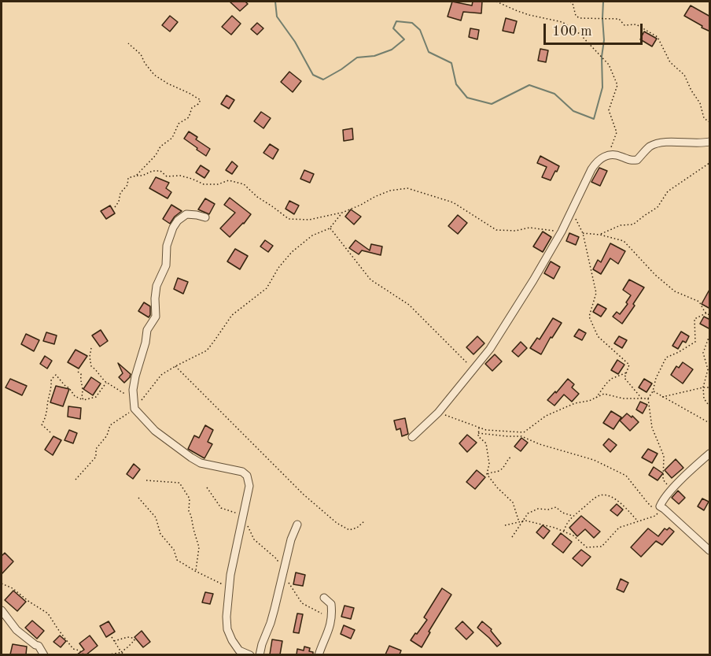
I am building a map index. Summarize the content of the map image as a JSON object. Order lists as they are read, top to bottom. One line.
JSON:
{"scale_bar":"100 m"}
